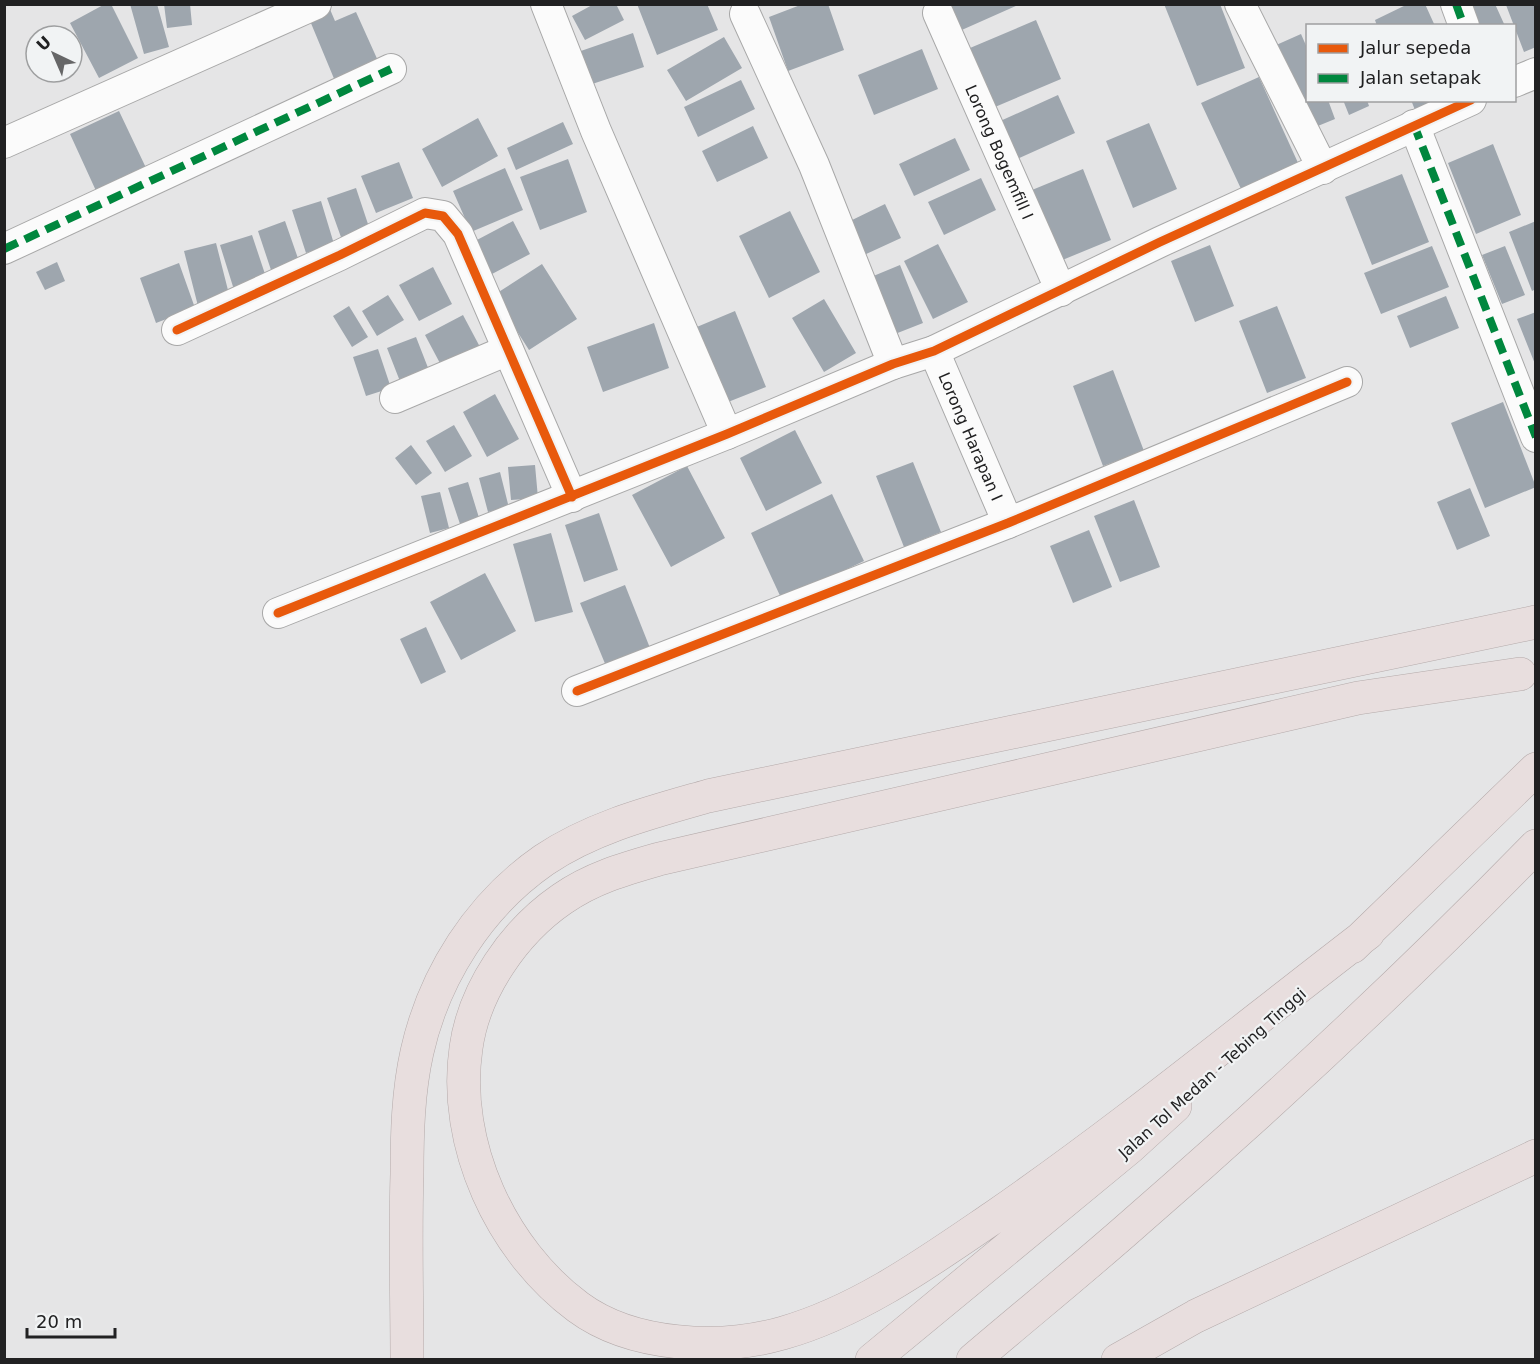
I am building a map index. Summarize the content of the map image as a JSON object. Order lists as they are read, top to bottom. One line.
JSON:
{"streets":{"highway":["Jalan Tol Medan - Tebing Tinggi"],"street":["Lorong Bogemfill I","Lorong Harapan I"]},"legend":["Jalur sepeda","Jalan setapak"],"scale_bar":"20 m","north":"top left"}
